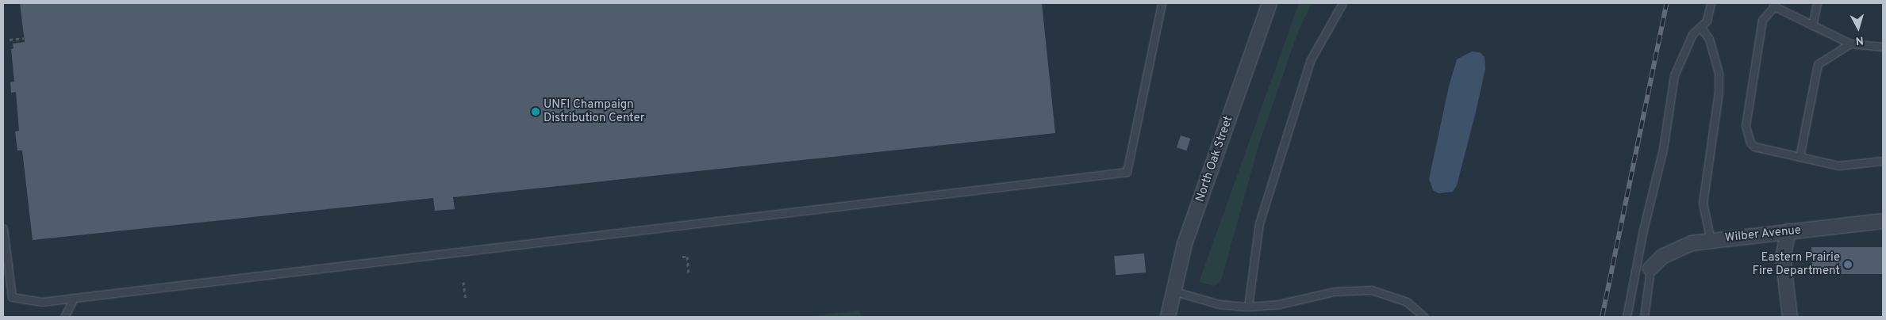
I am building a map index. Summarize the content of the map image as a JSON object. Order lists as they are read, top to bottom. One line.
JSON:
{"streets":{"street":["North Oak Street","Wilber Avenue"]},"places":["UNFI Champaign Distribution Center","Eastern Prairie Fire Department"],"north":"bottom"}
